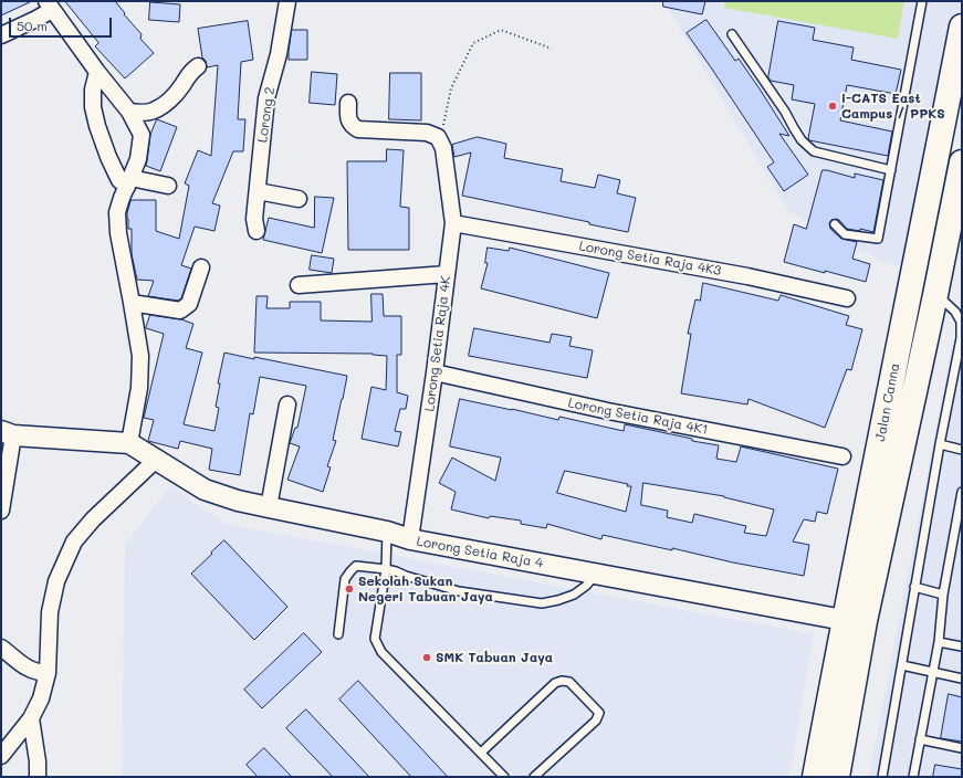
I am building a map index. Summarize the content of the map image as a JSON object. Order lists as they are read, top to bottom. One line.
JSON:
{"streets":{"highway":["Jalan Canna"],"street":["Lorong 2","Lorong Setia Raja 4K3","Lorong Setia Raja 4K","Lorong Setia Raja 4K1","Lorong Setia Raja 4"]},"crossings":[["Lorong Setia Raja 4K3","Lorong Setia Raja 4K"],["Lorong Setia Raja 4K","Lorong Setia Raja 4K1"],["Lorong Setia Raja 4K","Lorong Setia Raja 4"],["Jalan Canna","Lorong Setia Raja 4"]],"places":["i-CATS East Campus / PPKS","Sekolah Sukan Negeri Tabuan Jaya","SMK Tabuan Jaya"],"scale_bar":"50 m"}
